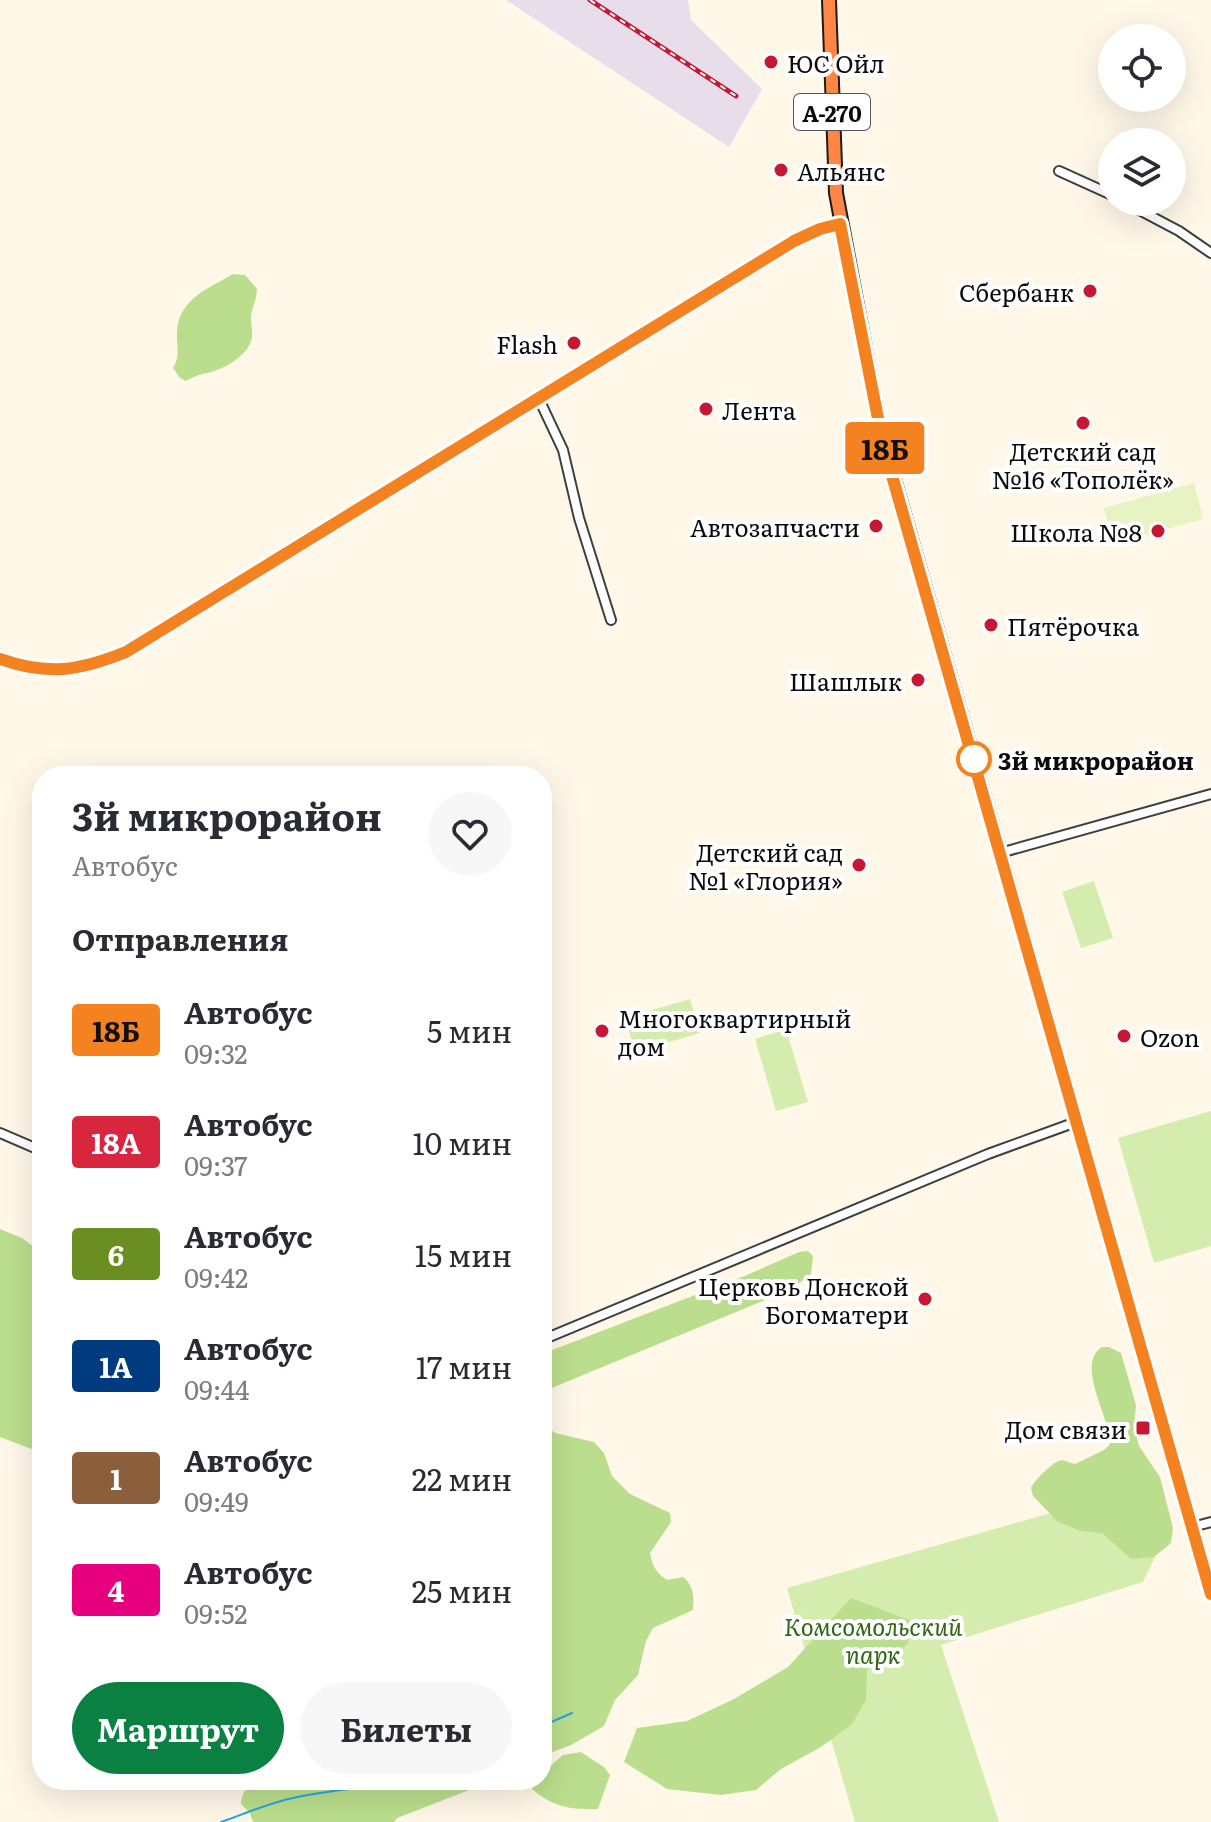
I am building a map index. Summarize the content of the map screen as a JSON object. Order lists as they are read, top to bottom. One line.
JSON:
{"streets":{"highway":["А-270"]},"parks":["Комсомольский парк"],"places":{"other":["ЮC Ойл","Альянс","Сбербанк","Flash","Лента","Детский сад №16 «Тополёк»","Автозапчасти","Школа №8","Пятёрочка","Шашлык","3й микрорайон","Детский сад №1 «Глория»","Многоквартирный дом","Ozon","Церковь Донской Богоматери"],"transit":["Дом связи"]},"lines":["bus line 18Б"],"page":{"on_map":"18Б","heading":[["3й микрорайон","Автобус"],"Отправления"],"list":[{"mark":"18Б","name":"Автобус","note":"09:32","value":"5 мин"},{"mark":"18А","name":"Автобус","note":"09:37","value":"10 мин"},{"mark":"6","name":"Автобус","note":"09:42","value":"15 мин"},{"mark":"1А","name":"Автобус","note":"09:44","value":"17 мин"},{"mark":"1","name":"Автобус","note":"09:49","value":"22 мин"},{"mark":"4","name":"Автобус","note":"09:52","value":"25 мин"}],"buttons":["Маршрут","Билеты"]}}
